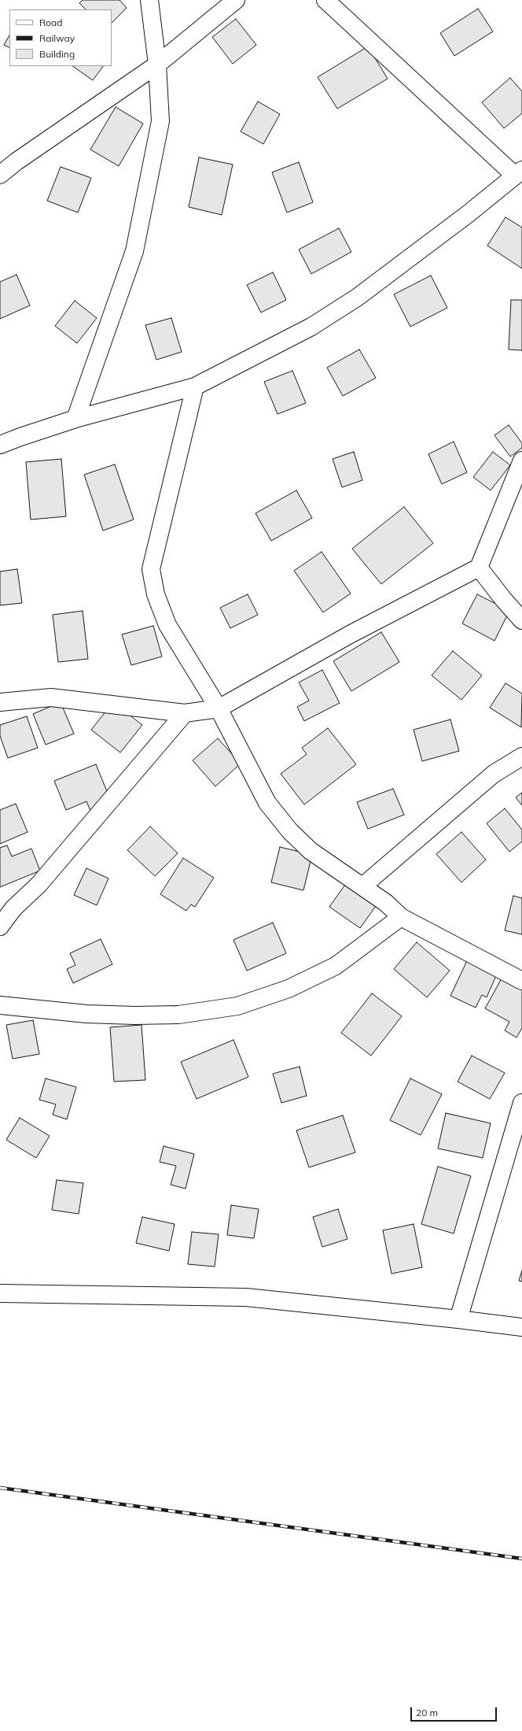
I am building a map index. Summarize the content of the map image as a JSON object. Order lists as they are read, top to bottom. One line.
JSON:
{"legend":["Road","Railway","Building"],"scale_bar":"20 m"}
